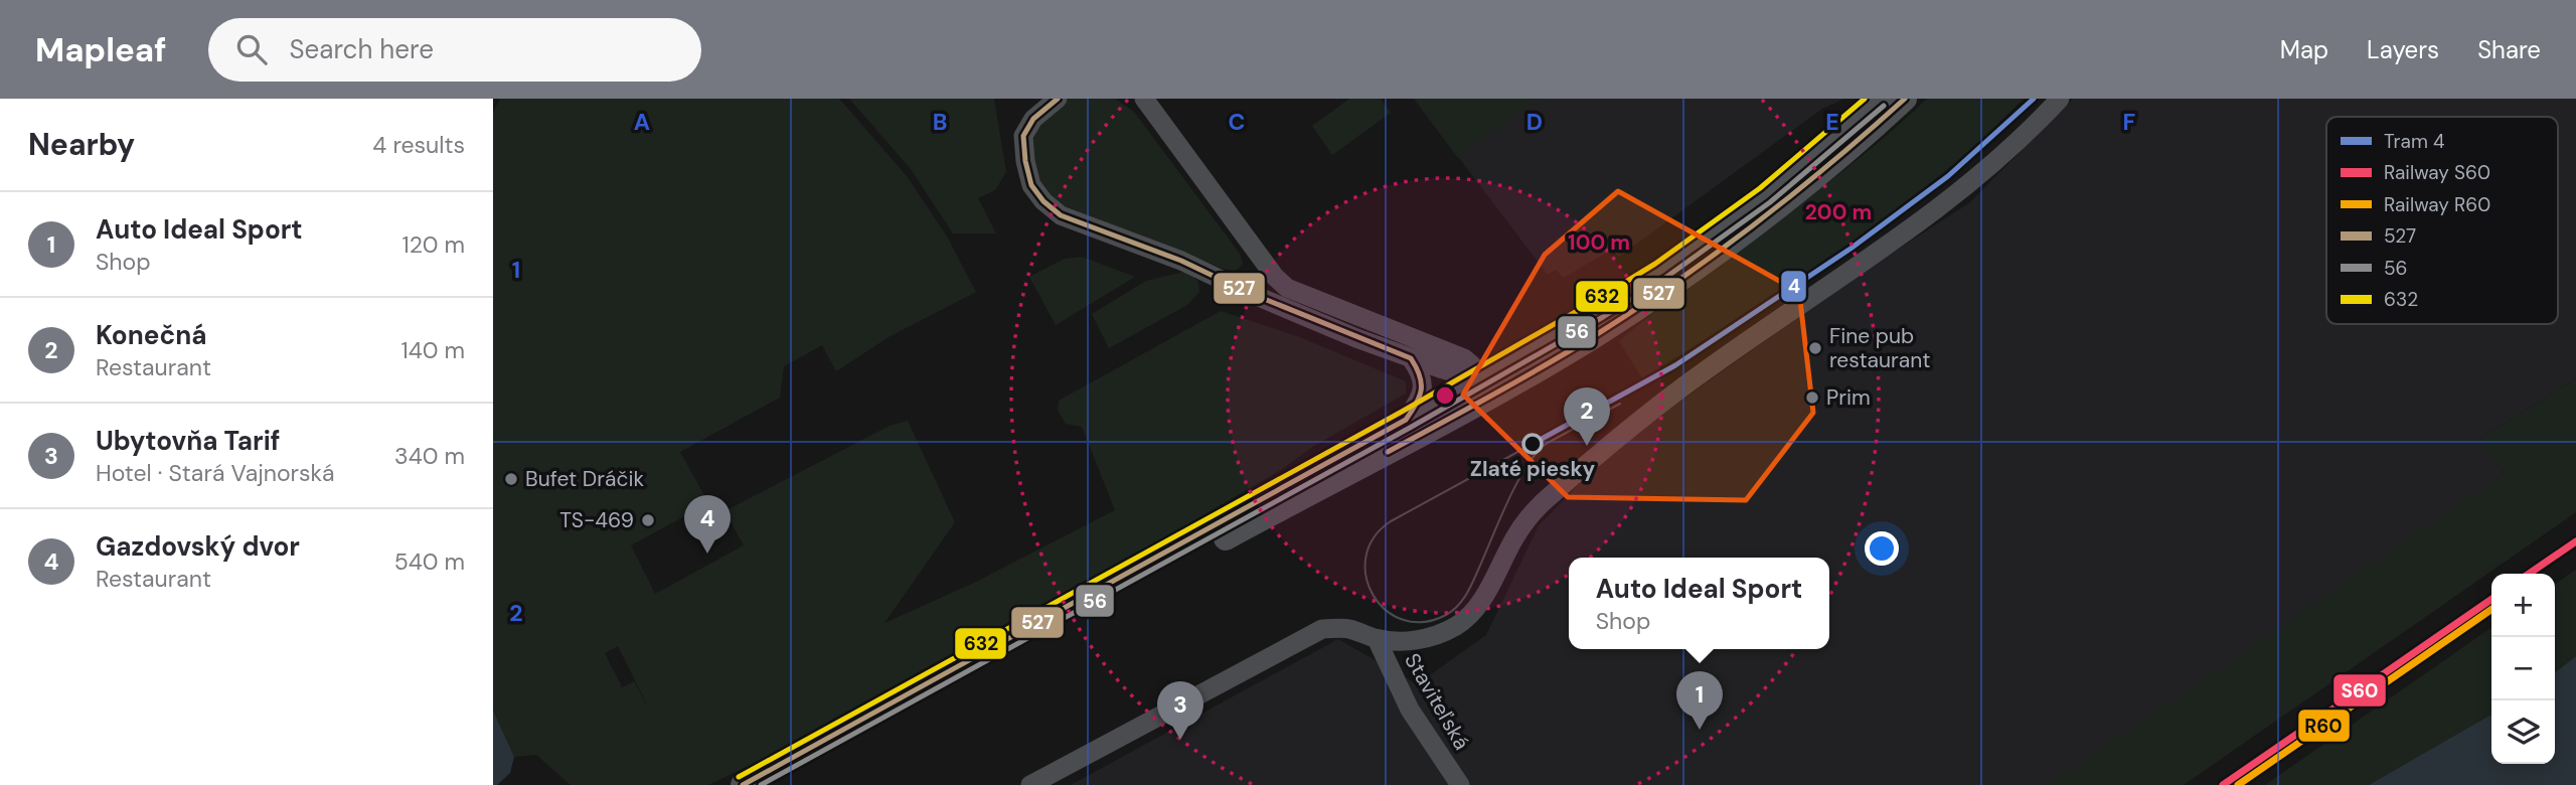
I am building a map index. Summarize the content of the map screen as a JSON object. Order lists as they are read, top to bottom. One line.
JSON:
{"streets":{"street":["Staviteľská"]},"places":["Fine pub restaurant","Prim","Zlaté piesky","Bufet Dráčik","TS-469"],"lines":["tram line 4","transit line 527","transit line 632","transit line 56","rail line S60","rail line R60"],"legend":["Tram 4","Railway S60","Railway R60","527","56","632"],"page":{"header":"Mapleaf","search":"Search here","nav":["Map","Layers","Share"],"heading":["Nearby","4 results"],"list":[{"mark":"1","name":"Auto Ideal Sport","note":"Shop","value":"120 m"},{"mark":"2","name":"Konečná","note":"Restaurant","value":"140 m"},{"mark":"3","name":"Ubytovňa Tarif","note":"Hotel · Stará Vajnorská","value":"340 m"},{"mark":"4","name":"Gazdovský dvor","note":"Restaurant","value":"540 m"}],"pins":["2","4","1","3"],"popup":["Auto Ideal Sport","Shop"],"map_buttons":["+","−"]},"grid":{"columns":["A","B","C","D","E","F"],"rows":["1","2"]},"rings":["200 m","100 m"]}
